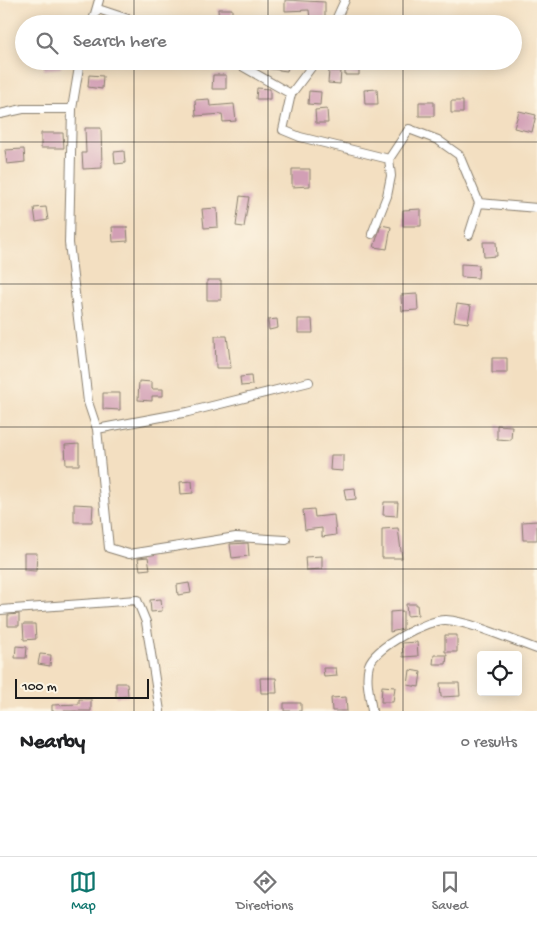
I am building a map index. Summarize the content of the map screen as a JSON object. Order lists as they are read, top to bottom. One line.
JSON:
{"scale_bar":"100 m","page":{"search":"Search here","scale":"100 m","heading":["Nearby","0 results"],"nav":["Map","Directions","Saved"]}}
